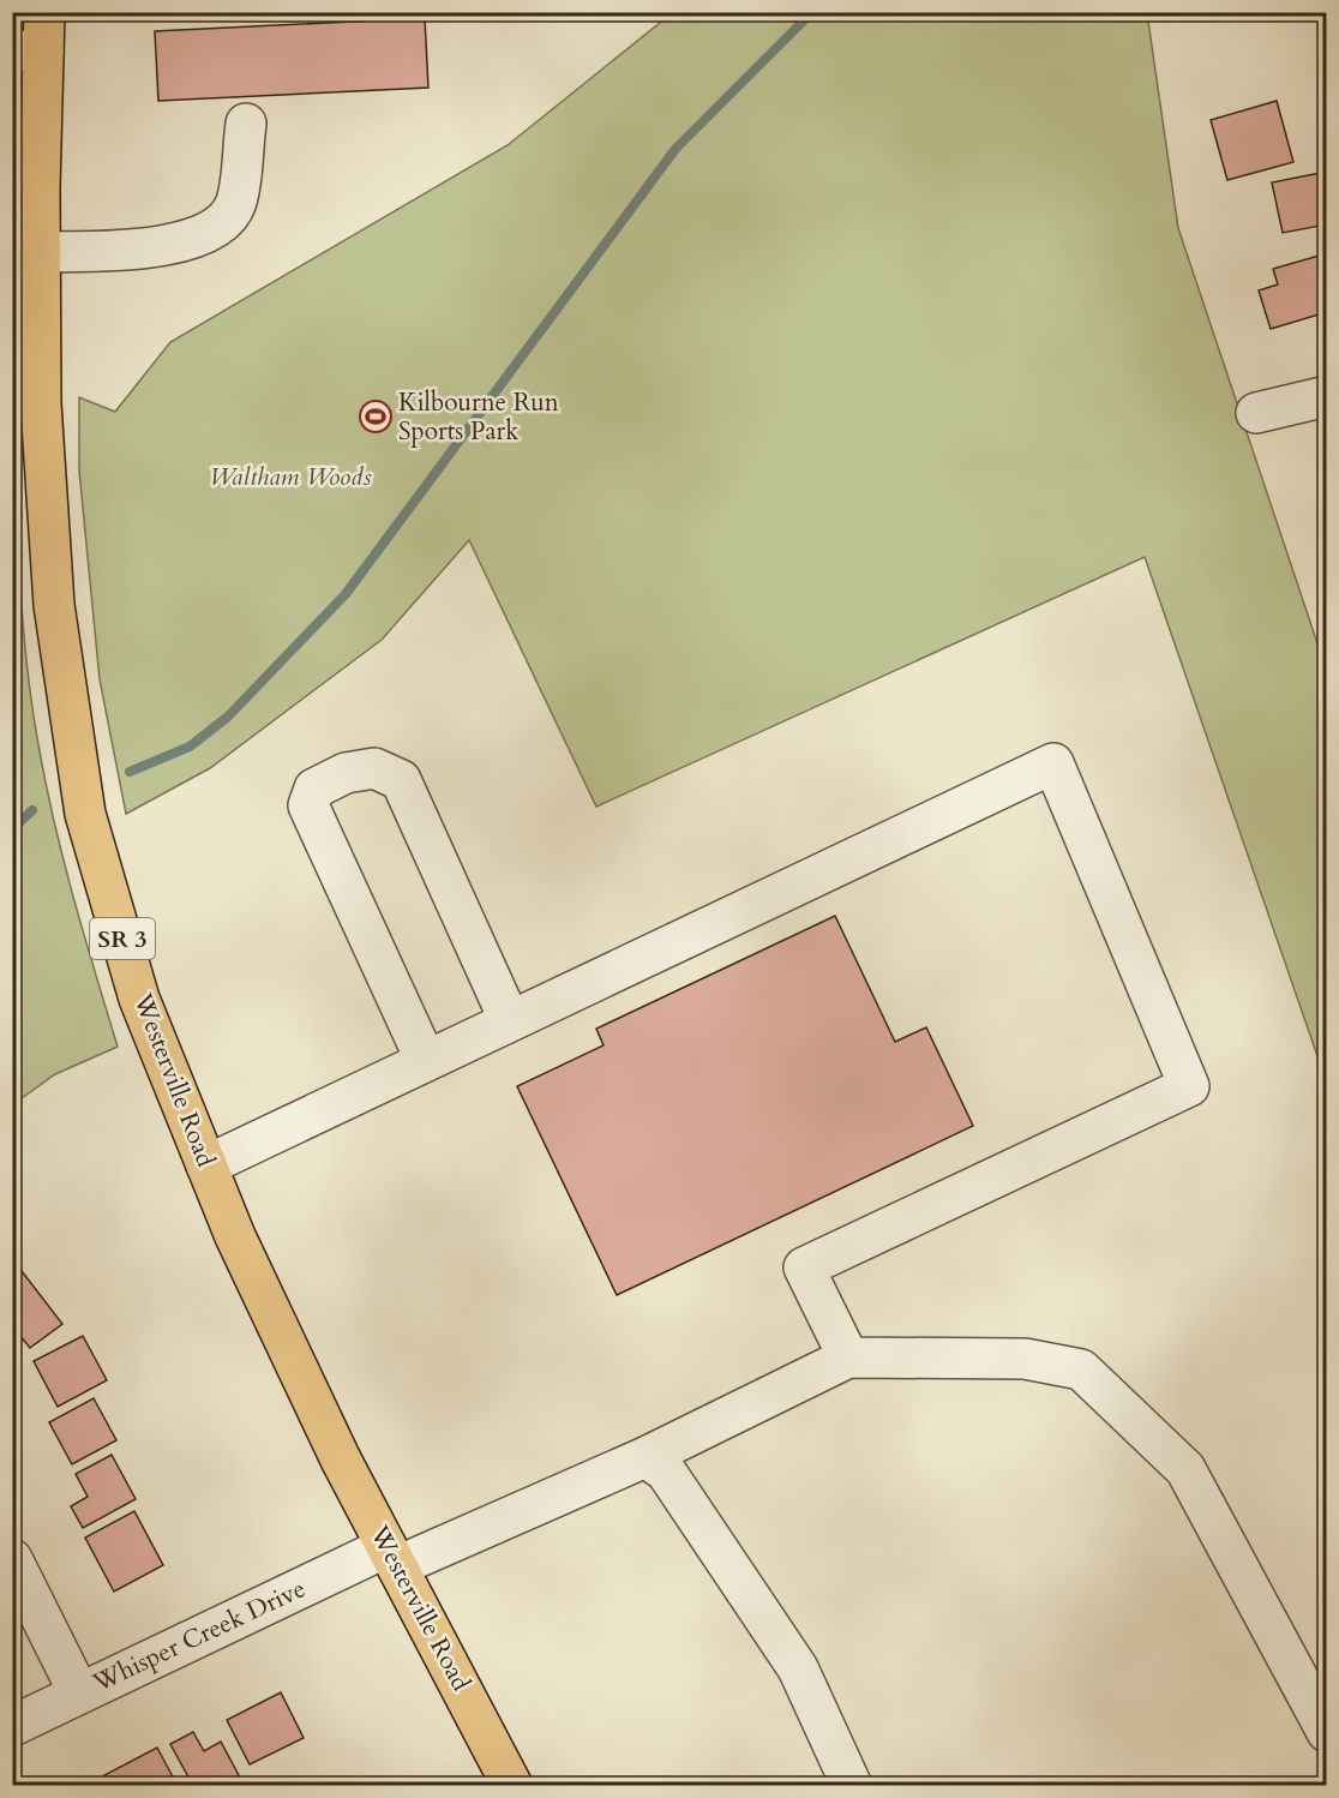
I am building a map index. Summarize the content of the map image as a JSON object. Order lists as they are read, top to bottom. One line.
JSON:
{"streets":{"main road":["SR 3","Westerville Road"],"street":["Whisper Creek Drive"]},"crossings":[["Westerville Road","Whisper Creek Drive"]],"parks":["Waltham Woods"],"places":{"sports":["Kilbourne Run Sports Park"]}}
